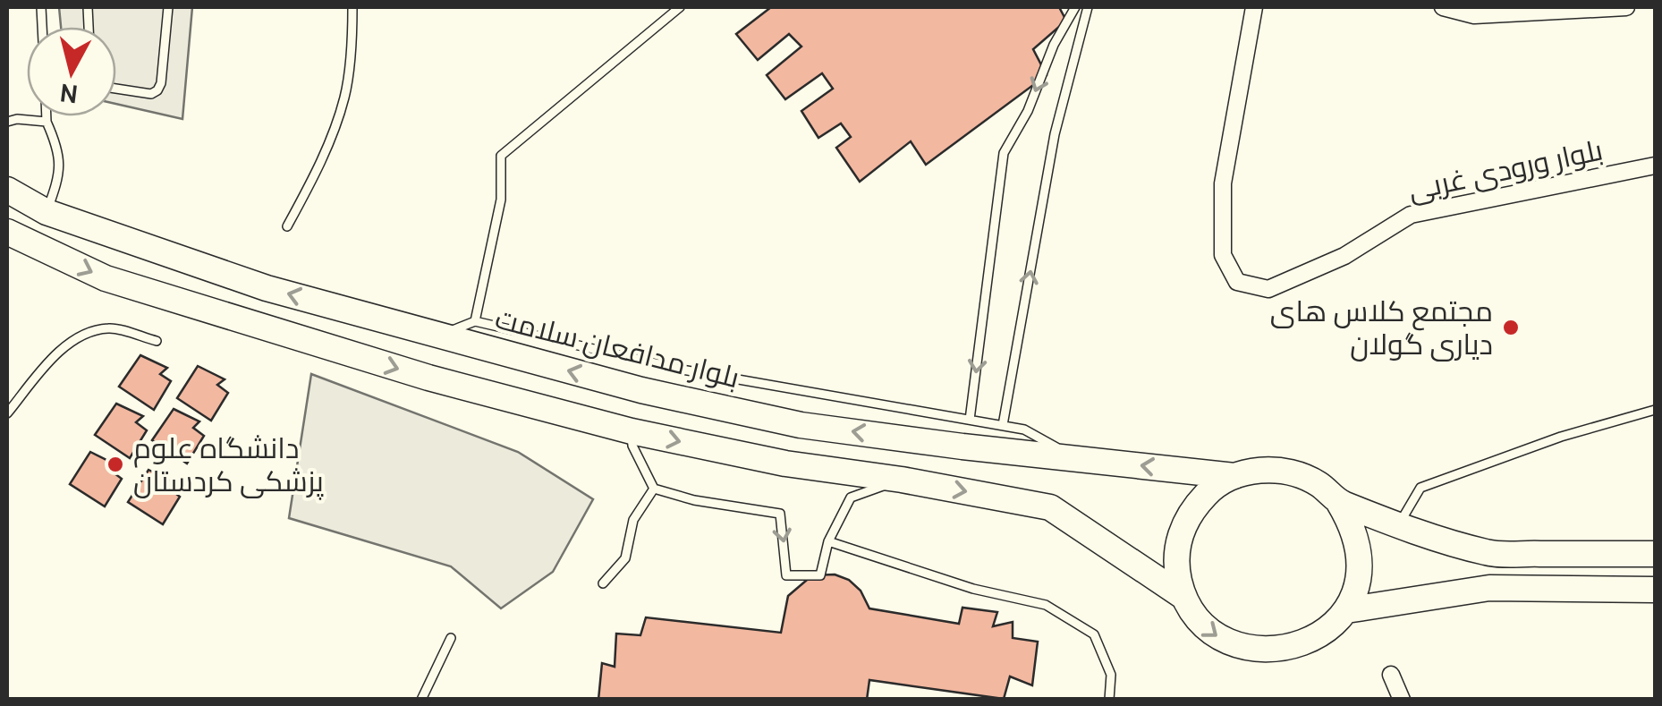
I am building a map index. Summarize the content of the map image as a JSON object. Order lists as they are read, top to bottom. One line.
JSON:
{"streets":{"main road":["بلوار مدافعان سلامت"],"street":["بلوار ورودی غربی"]},"places":["مجتمع کلاس های دیاری گولان","دانشگاه علوم پزشکی کردستان"],"north":"bottom"}
